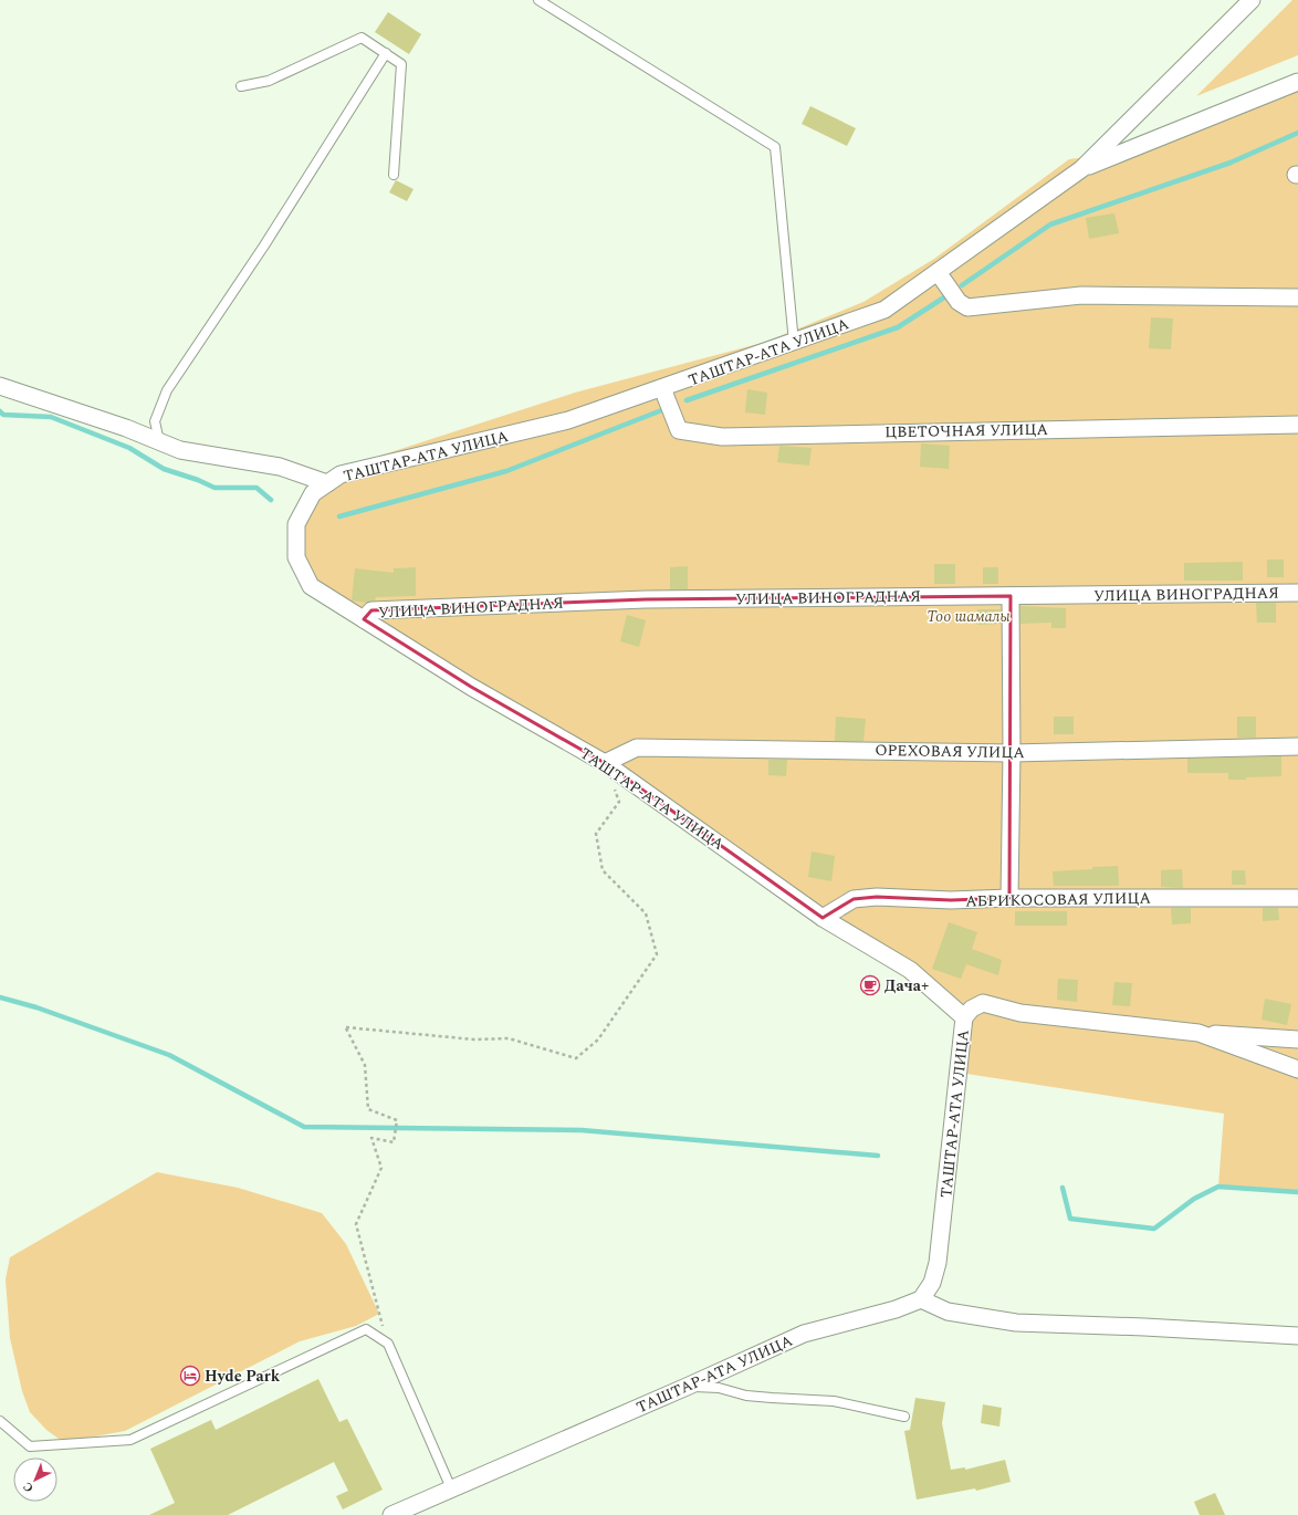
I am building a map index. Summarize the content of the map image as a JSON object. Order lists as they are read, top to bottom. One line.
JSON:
{"streets":{"street":["ТАШТАР-АТА УЛИЦА","ЦВЕТОЧНАЯ УЛИЦА","УЛИЦА ВИНОГРАДНАЯ","ОРЕХОВАЯ УЛИЦА","АБРИКОСОВАЯ УЛИЦА"]},"crossings":[["ТАШТАР-АТА УЛИЦА","ЦВЕТОЧНАЯ УЛИЦА"],["ТАШТАР-АТА УЛИЦА","УЛИЦА ВИНОГРАДНАЯ"],["ТАШТАР-АТА УЛИЦА","ОРЕХОВАЯ УЛИЦА"],["ТАШТАР-АТА УЛИЦА","АБРИКОСОВАЯ УЛИЦА"]],"parks":["Тоо шамалы"],"places":{"cafe":["Дача+"],"hotel":["Hyde Park"]},"north":"bottom left"}
